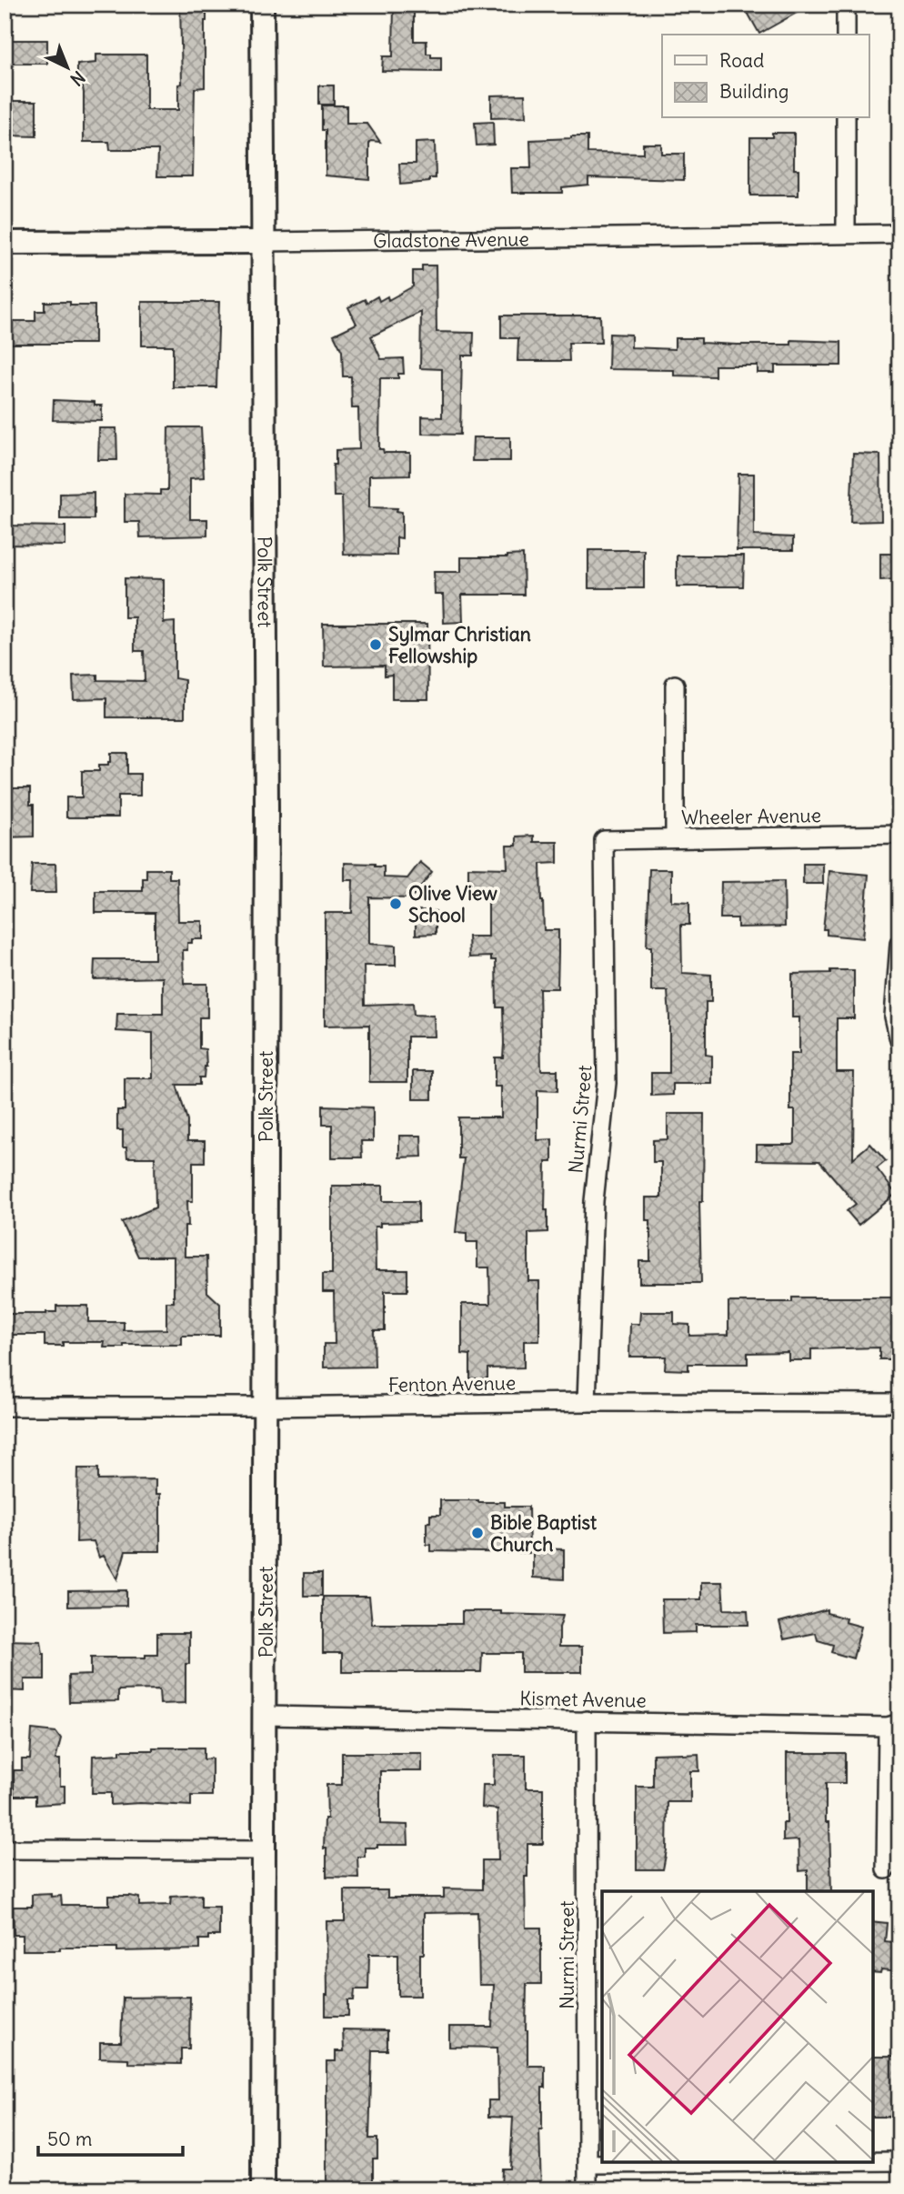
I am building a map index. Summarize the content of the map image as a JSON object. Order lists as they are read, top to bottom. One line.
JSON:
{"streets":{"street":["Gladstone Avenue","Polk Street","Wheeler Avenue","Nurmi Street","Fenton Avenue","Kismet Avenue"]},"crossings":[["Gladstone Avenue","Polk Street"],["Polk Street","Fenton Avenue"],["Polk Street","Kismet Avenue"],["Wheeler Avenue","Nurmi Street"],["Nurmi Street","Fenton Avenue"],["Nurmi Street","Kismet Avenue"]],"places":["Sylmar Christian Fellowship","Olive View School","Bible Baptist Church"],"legend":["Road","Building"],"scale_bar":"50 m","north":"bottom right"}
